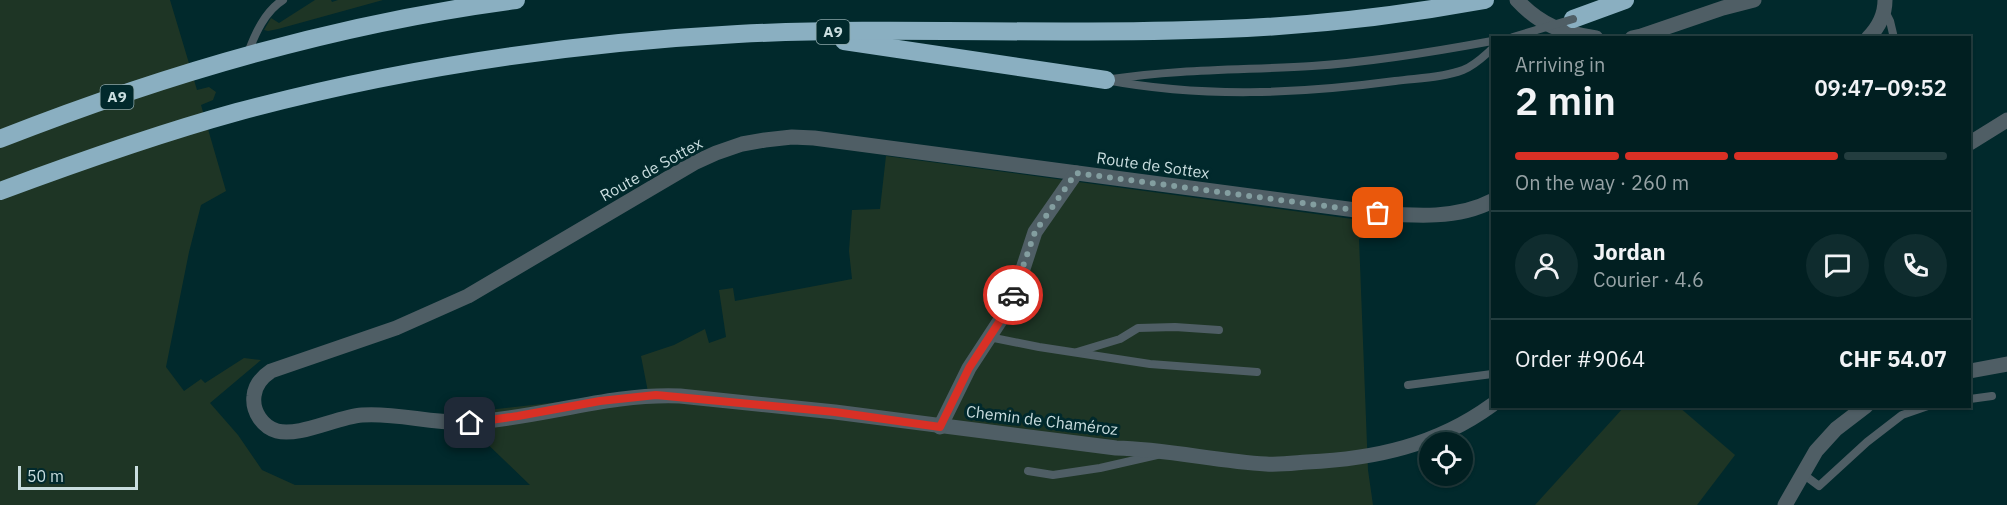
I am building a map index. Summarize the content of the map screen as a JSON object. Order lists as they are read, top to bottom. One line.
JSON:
{"streets":{"highway":["A9"],"street":["Route de Sottex","Chemin de Chaméroz"]},"crossings":[["Route de Sottex","Chemin de Chaméroz"]],"scale_bar":"50 m","page":{"heading":["2 min","Arriving in","09:47–09:52"],"panel":["Jordan","Courier · 4.6","Order #9064","CHF 54.07"],"bar":"On the way · 260 m","scale":"50 m"}}
